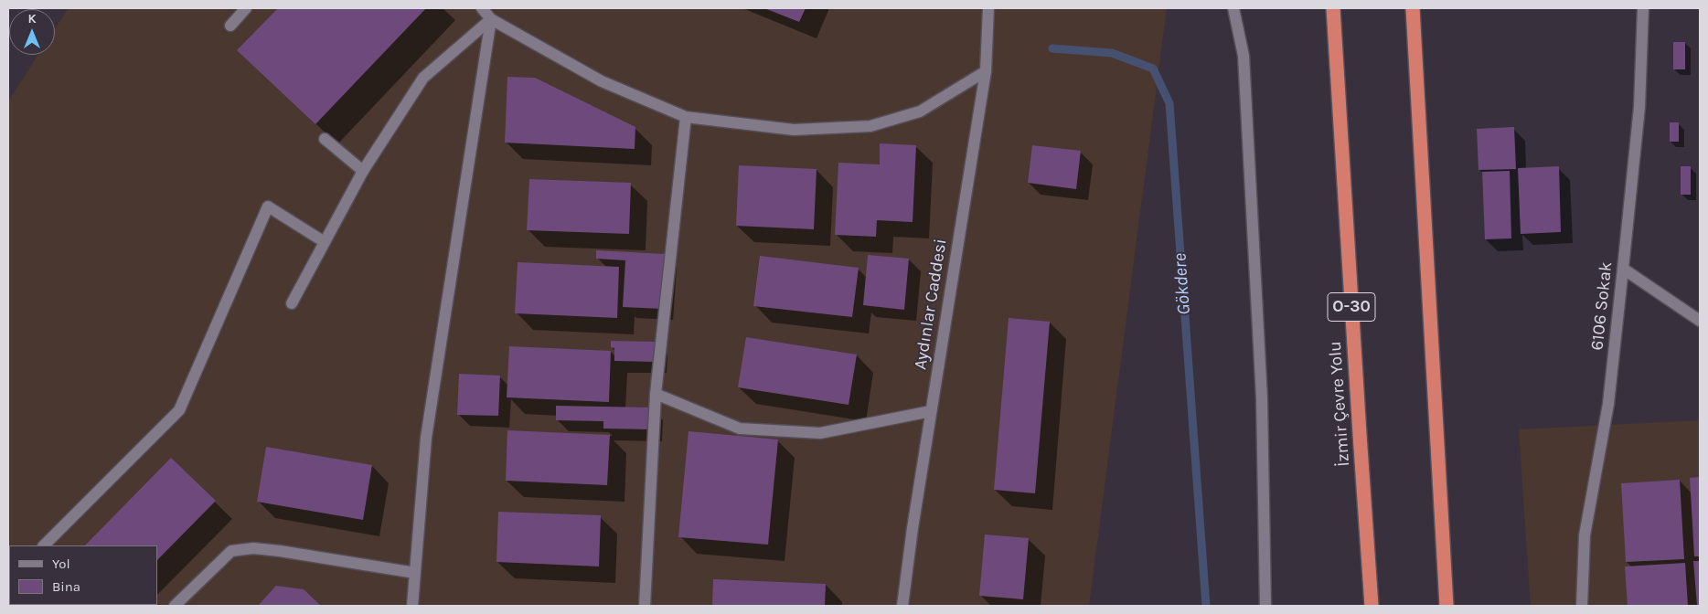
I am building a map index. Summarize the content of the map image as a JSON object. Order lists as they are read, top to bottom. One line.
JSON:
{"streets":{"highway":["O-30","İzmir Çevre Yolu"],"street":["Aydınlar Caddesi","6106 Sokak"]},"water":["Gökdere"],"legend":["Yol","Bina"],"north":"top"}
